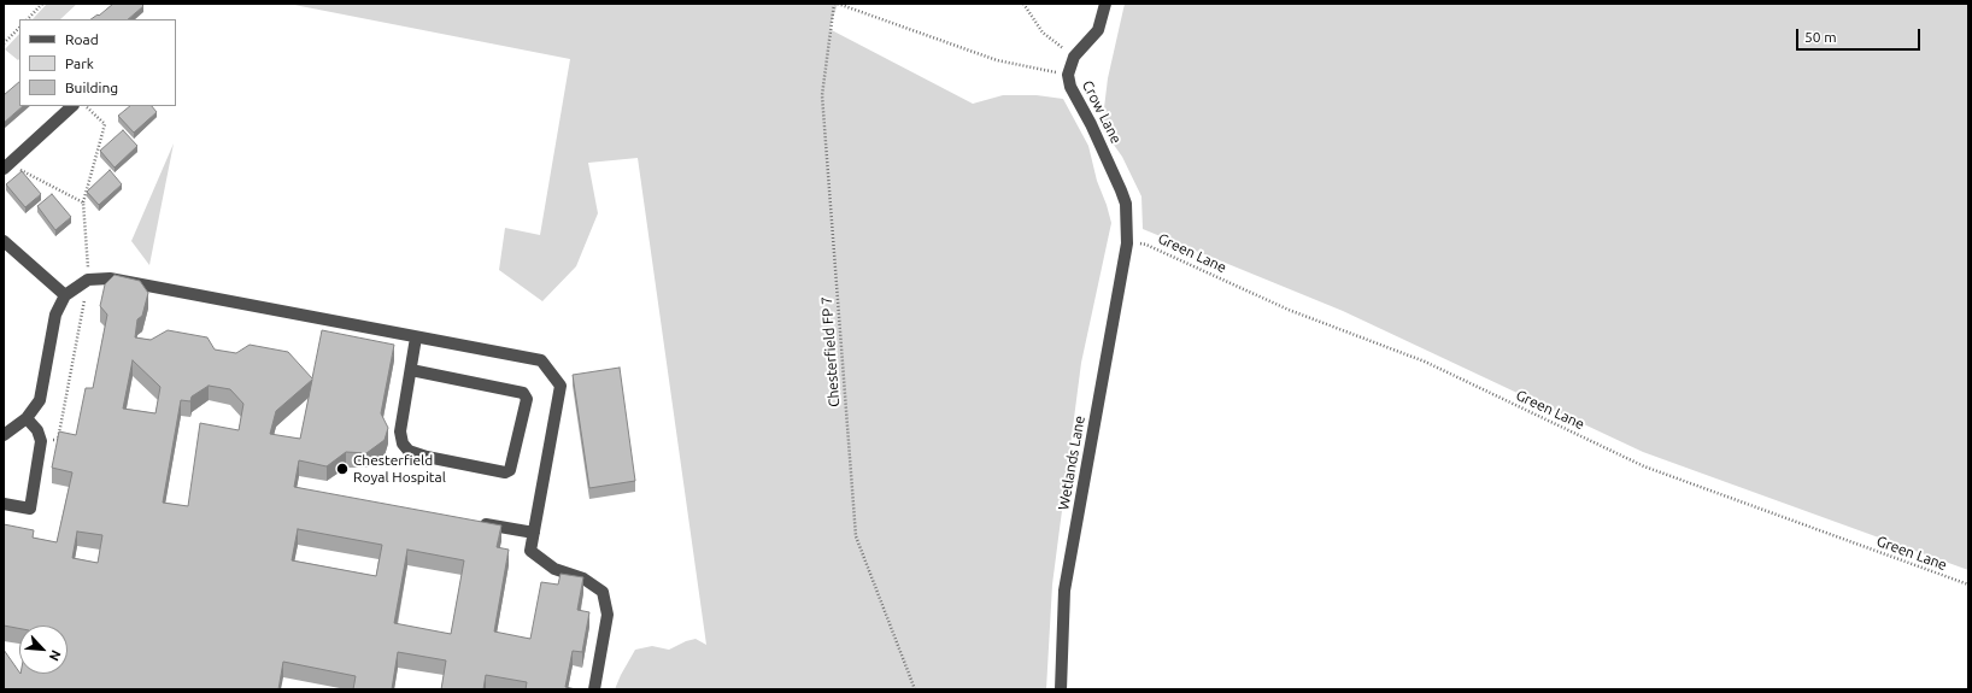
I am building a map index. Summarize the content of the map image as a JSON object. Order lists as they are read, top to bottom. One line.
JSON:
{"streets":{"street":["Crow Lane","Wetlands Lane"],"path":["Green Lane","Chesterfield FP 7"]},"crossings":[["Crow Lane","Green Lane"],["Crow Lane","Wetlands Lane"],["Green Lane","Wetlands Lane"]],"places":["Chesterfield Royal Hospital"],"legend":["Road","Park","Building"],"scale_bar":"50 m","north":"bottom right"}
